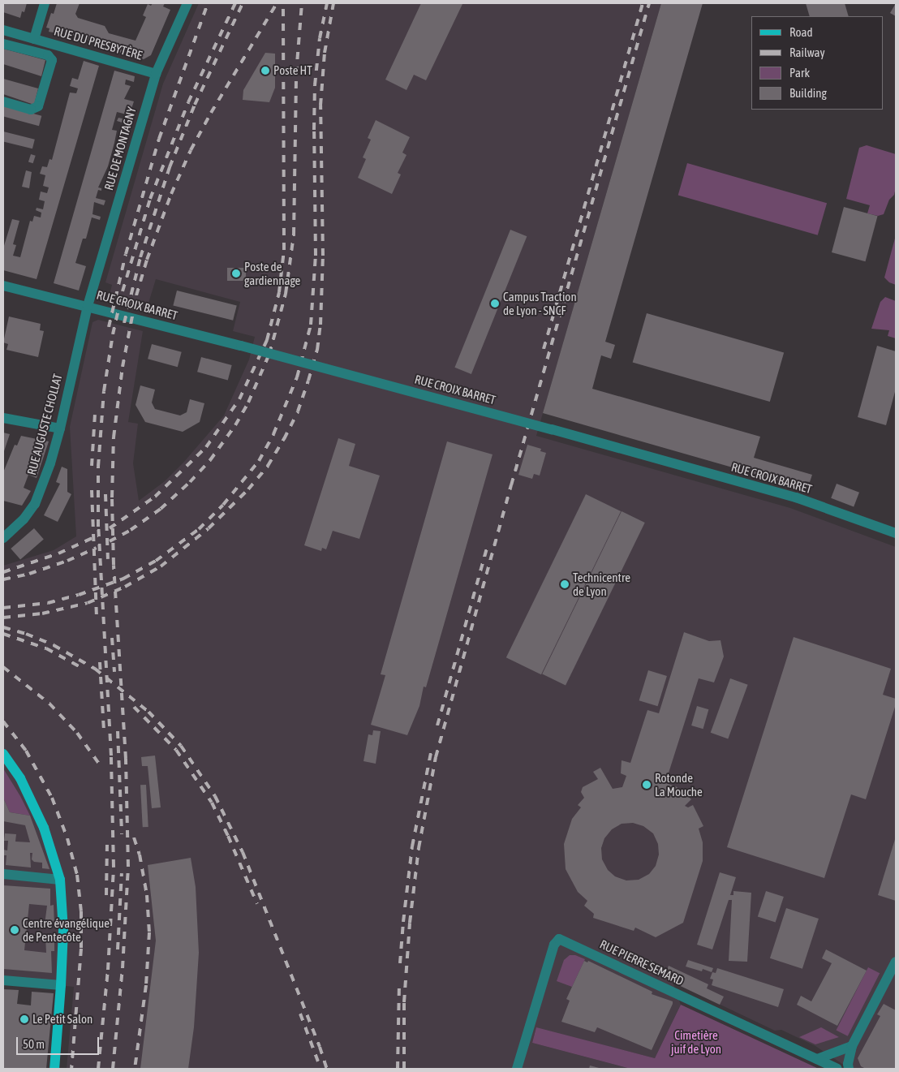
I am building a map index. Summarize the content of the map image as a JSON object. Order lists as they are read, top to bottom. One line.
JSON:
{"streets":{"street":["RUE DU PRESBYTÈRE","RUE DE MONTAGNY","RUE CROIX BARRET","RUE AUGUSTE CHOLLAT","RUE PIERRE SEMARD"]},"crossings":[["RUE DU PRESBYTÈRE","RUE DE MONTAGNY"],["RUE DE MONTAGNY","RUE CROIX BARRET"],["RUE DE MONTAGNY","RUE AUGUSTE CHOLLAT"],["RUE CROIX BARRET","RUE AUGUSTE CHOLLAT"]],"parks":["Cimetière juif de Lyon"],"places":["Poste HT","Poste de gardiennage","Campus Traction de Lyon - SNCF","Technicentre de Lyon","Rotonde La Mouche","Centre évangélique de Pentecôte","Le Petit Salon"],"legend":["Road","Railway","Park","Building"],"scale_bar":"50 m"}
